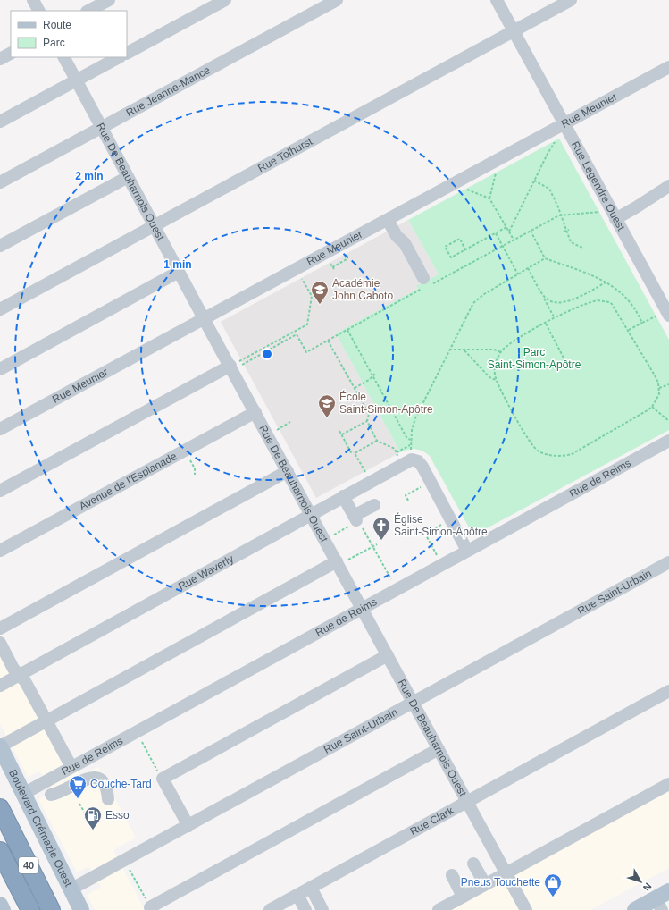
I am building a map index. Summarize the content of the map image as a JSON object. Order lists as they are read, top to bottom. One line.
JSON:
{"streets":{"highway":["40"],"main road":["Boulevard Crémazie Ouest"],"street":["Rue Jeanne-Mance","Rue Meunier","Rue Tolhurst","Rue De Beauharnois Ouest","Rue Legendre Ouest","Rue de Reims","Avenue de l'Esplanade","Rue Waverly","Rue Saint-Urbain","Rue Clark"]},"crossings":[["Rue Jeanne-Mance","Rue De Beauharnois Ouest"],["Rue Meunier","Rue De Beauharnois Ouest"],["Rue Meunier","Rue Legendre Ouest"],["Rue Tolhurst","Rue De Beauharnois Ouest"],["Rue Tolhurst","Rue Legendre Ouest"],["Rue De Beauharnois Ouest","Rue de Reims"],["Rue De Beauharnois Ouest","Avenue de l'Esplanade"],["Rue De Beauharnois Ouest","Rue Waverly"],["Rue De Beauharnois Ouest","Rue Saint-Urbain"],["Rue De Beauharnois Ouest","Rue Clark"],["Rue de Reims","Boulevard Crémazie Ouest"],["Rue Saint-Urbain","Boulevard Crémazie Ouest"]],"parks":["Parc Saint-Simon-Apôtre"],"places":{"school or university":["Académie John Caboto","École Saint-Simon-Apôtre"],"church":["Église Saint-Simon-Apôtre"],"supermarket":["Couche-Tard"],"fuel station":["Esso"],"shop":["Pneus Touchette"]},"legend":["Route","Parc"],"north":"bottom right","rings":["2 min","1 min"]}
